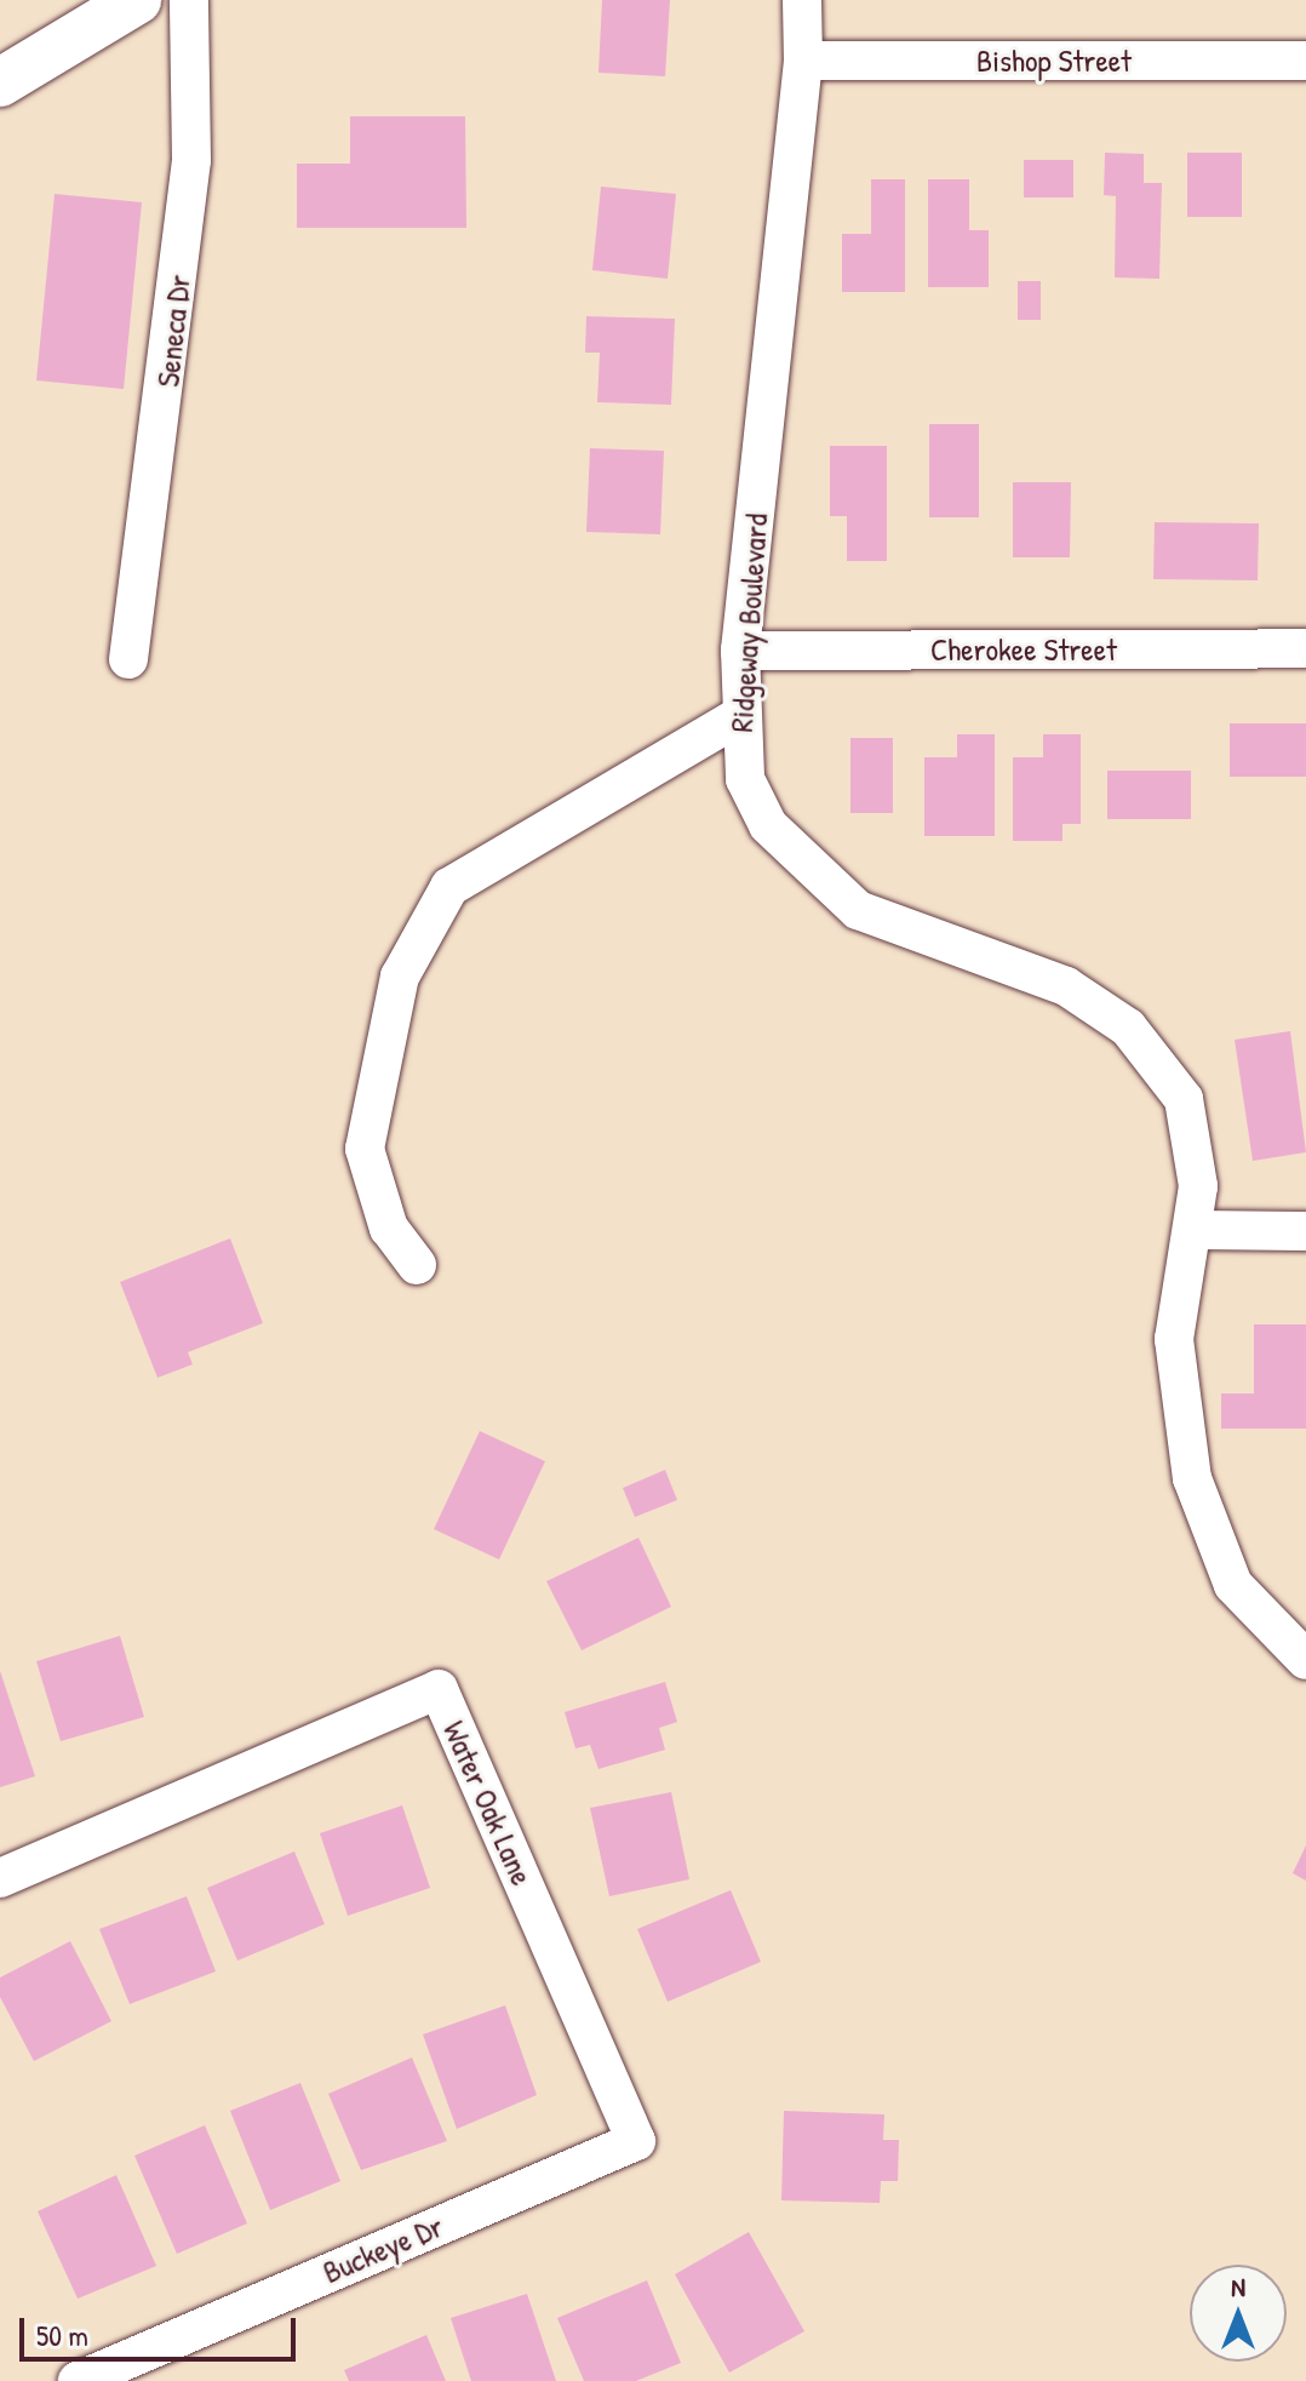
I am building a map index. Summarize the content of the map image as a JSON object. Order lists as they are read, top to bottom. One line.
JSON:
{"streets":{"street":["Bishop Street","Seneca Dr","Ridgeway Boulevard","Cherokee Street","Water Oak Lane","Buckeye Dr"]},"crossings":[["Bishop Street","Ridgeway Boulevard"],["Ridgeway Boulevard","Cherokee Street"],["Water Oak Lane","Buckeye Dr"]],"scale_bar":"50 m","north":"top"}
